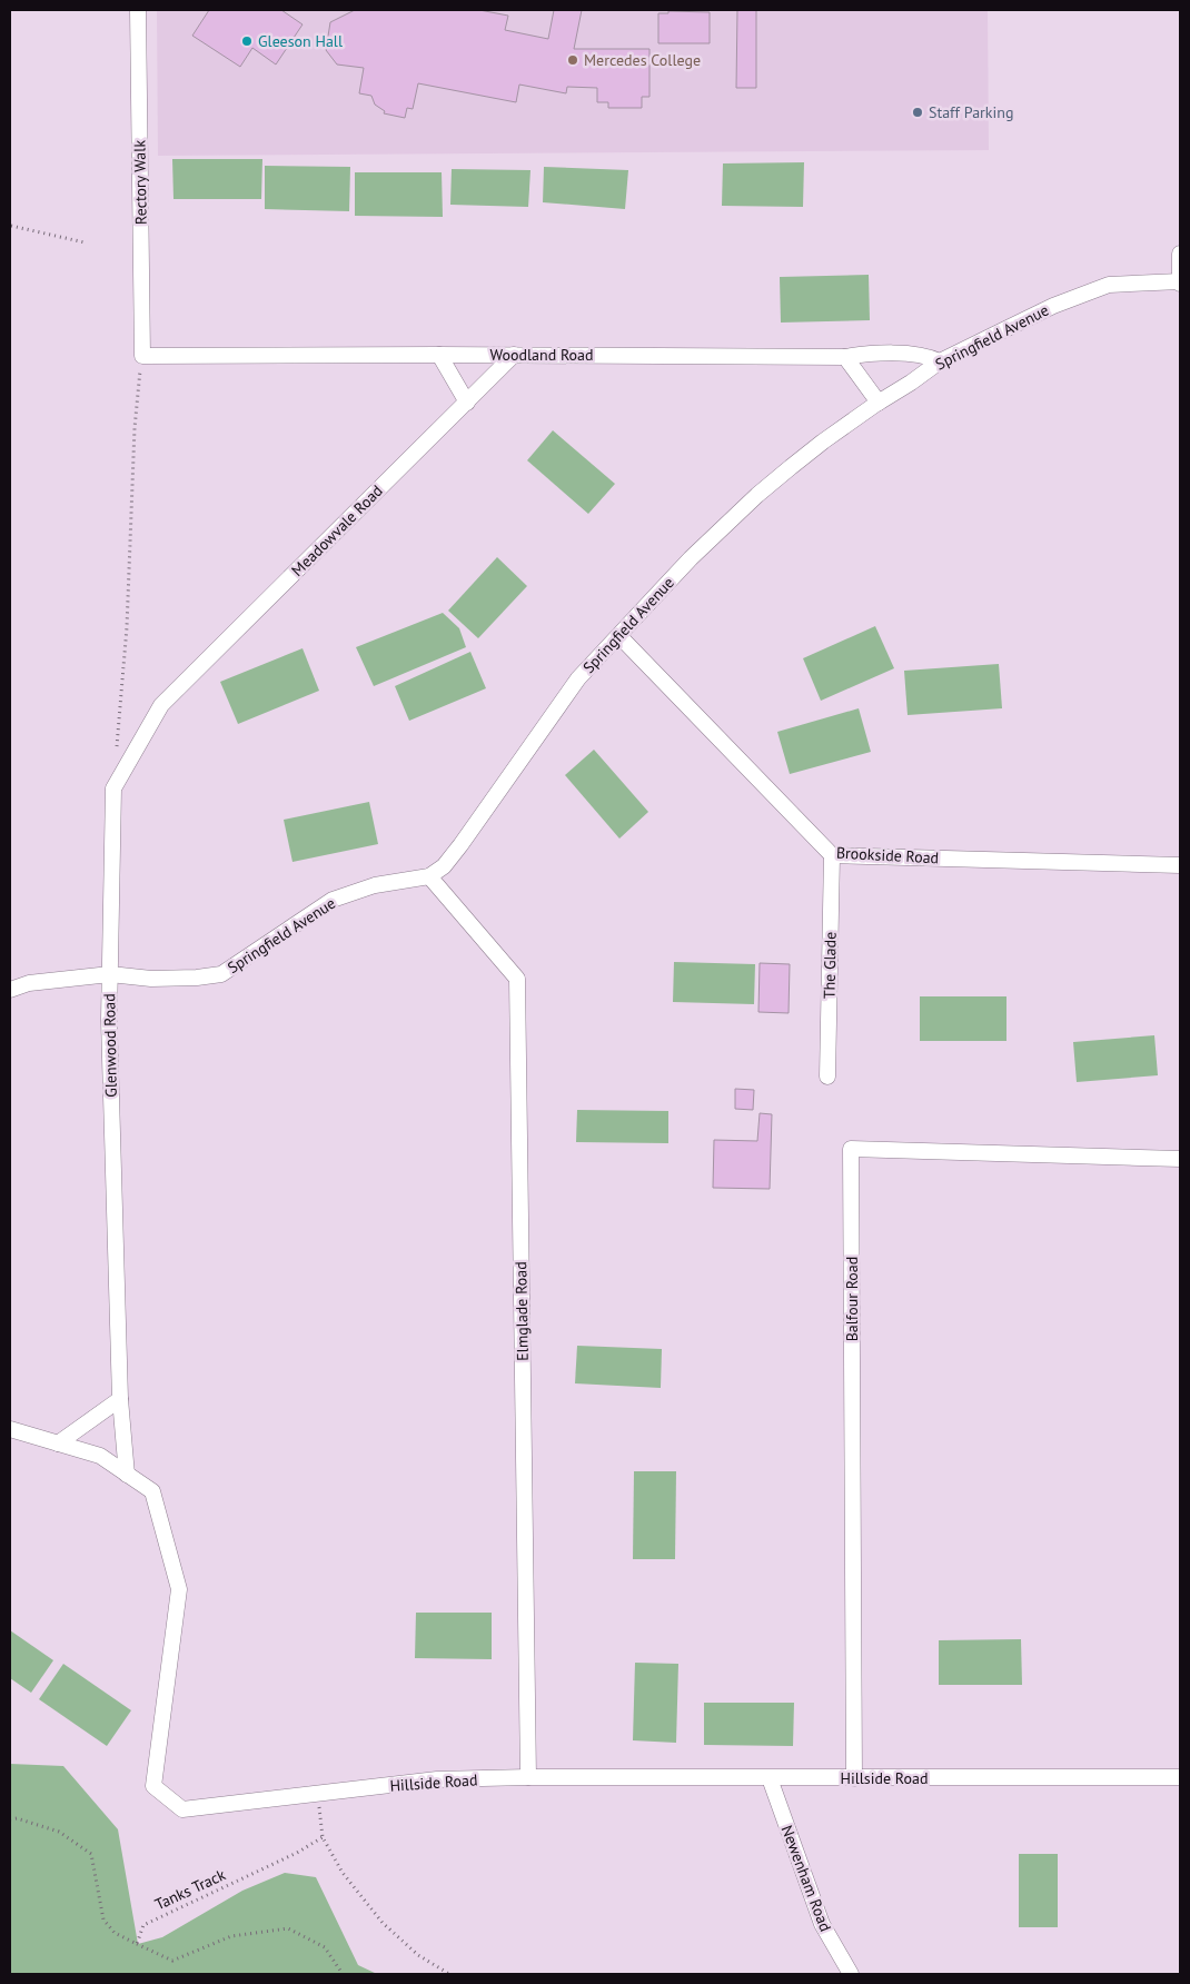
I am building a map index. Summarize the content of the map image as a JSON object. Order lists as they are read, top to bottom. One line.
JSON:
{"streets":{"street":["Rectory Walk","Springfield Avenue","Woodland Road","Meadowvale Road","Brookside Road","The Glade","Glenwood Road","Balfour Road","Elmglade Road","Hillside Road","Newenham Road"],"path":["Tanks Track"]},"crossings":[["Rectory Walk","Woodland Road"],["Springfield Avenue","Woodland Road"],["Springfield Avenue","Brookside Road"],["Springfield Avenue","Glenwood Road"],["Springfield Avenue","Elmglade Road"],["Woodland Road","Meadowvale Road"],["Meadowvale Road","Glenwood Road"],["Brookside Road","The Glade"],["Glenwood Road","Hillside Road"],["Balfour Road","Hillside Road"],["Elmglade Road","Hillside Road"],["Hillside Road","Newenham Road"]],"places":["Gleeson Hall","Mercedes College","Staff Parking"]}
